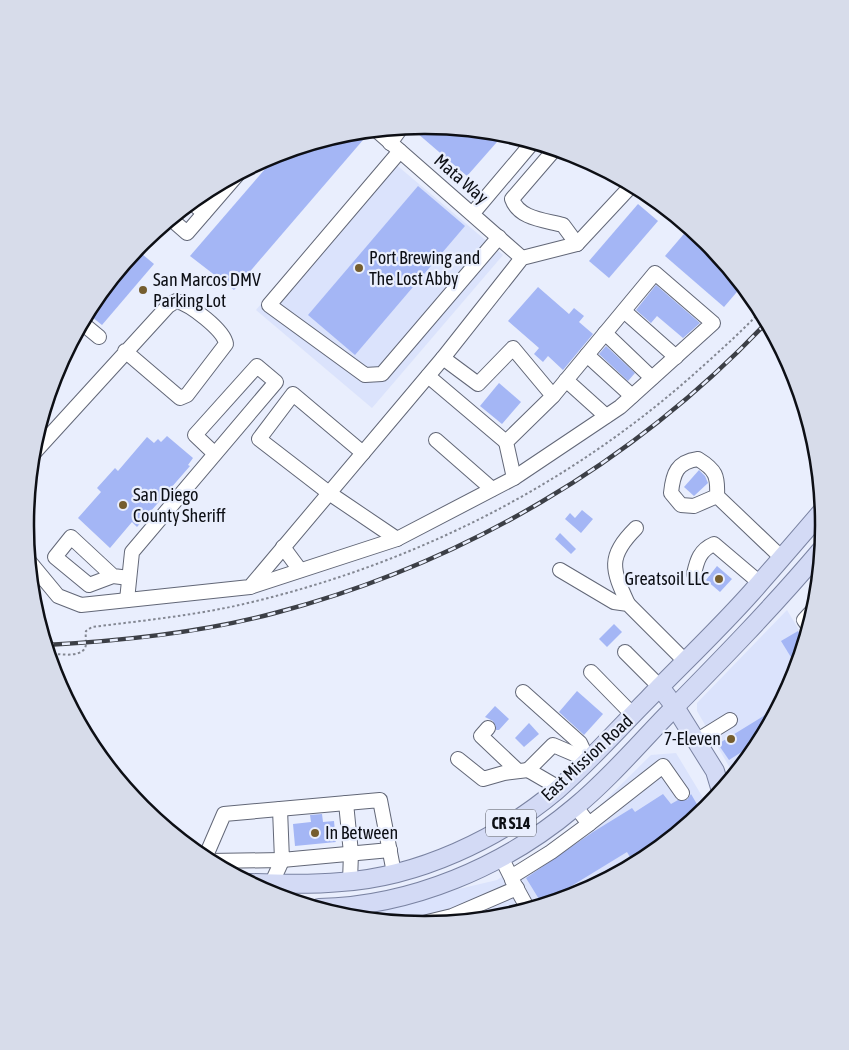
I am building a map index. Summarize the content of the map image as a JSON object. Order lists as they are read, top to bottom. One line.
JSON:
{"streets":{"main road":["East Mission Road","CR S14"],"street":["Mata Way"]},"places":["Port Brewing and The Lost Abby","San Marcos DMV Parking Lot","San Diego County Sheriff","Greatsoil LLC","7-Eleven","In Between"]}
